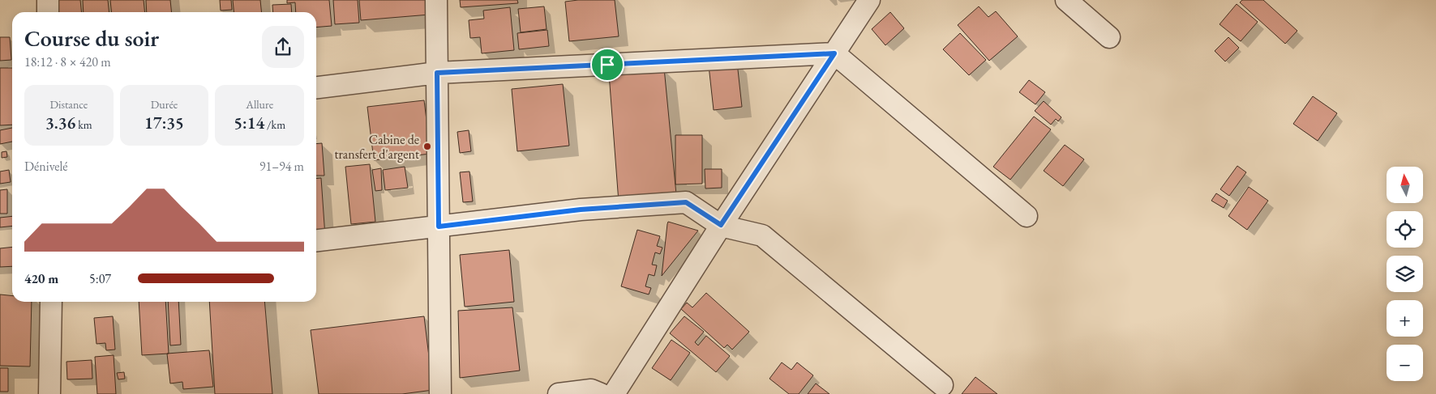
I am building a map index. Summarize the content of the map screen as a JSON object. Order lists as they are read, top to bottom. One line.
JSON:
{"places":["Cabine de transfert d'argent"],"north":"top","page":{"heading":["Course du soir","18:12 · 8 × 420 m"],"stats":[["Distance","3.36 km"],["Durée","17:35"],["Allure","5:14 /km"]],"chart":["Dénivelé","91–94 m"],"map_buttons":["+","−"],"list":[{"name":"420 m","note":"5:07"}]}}
